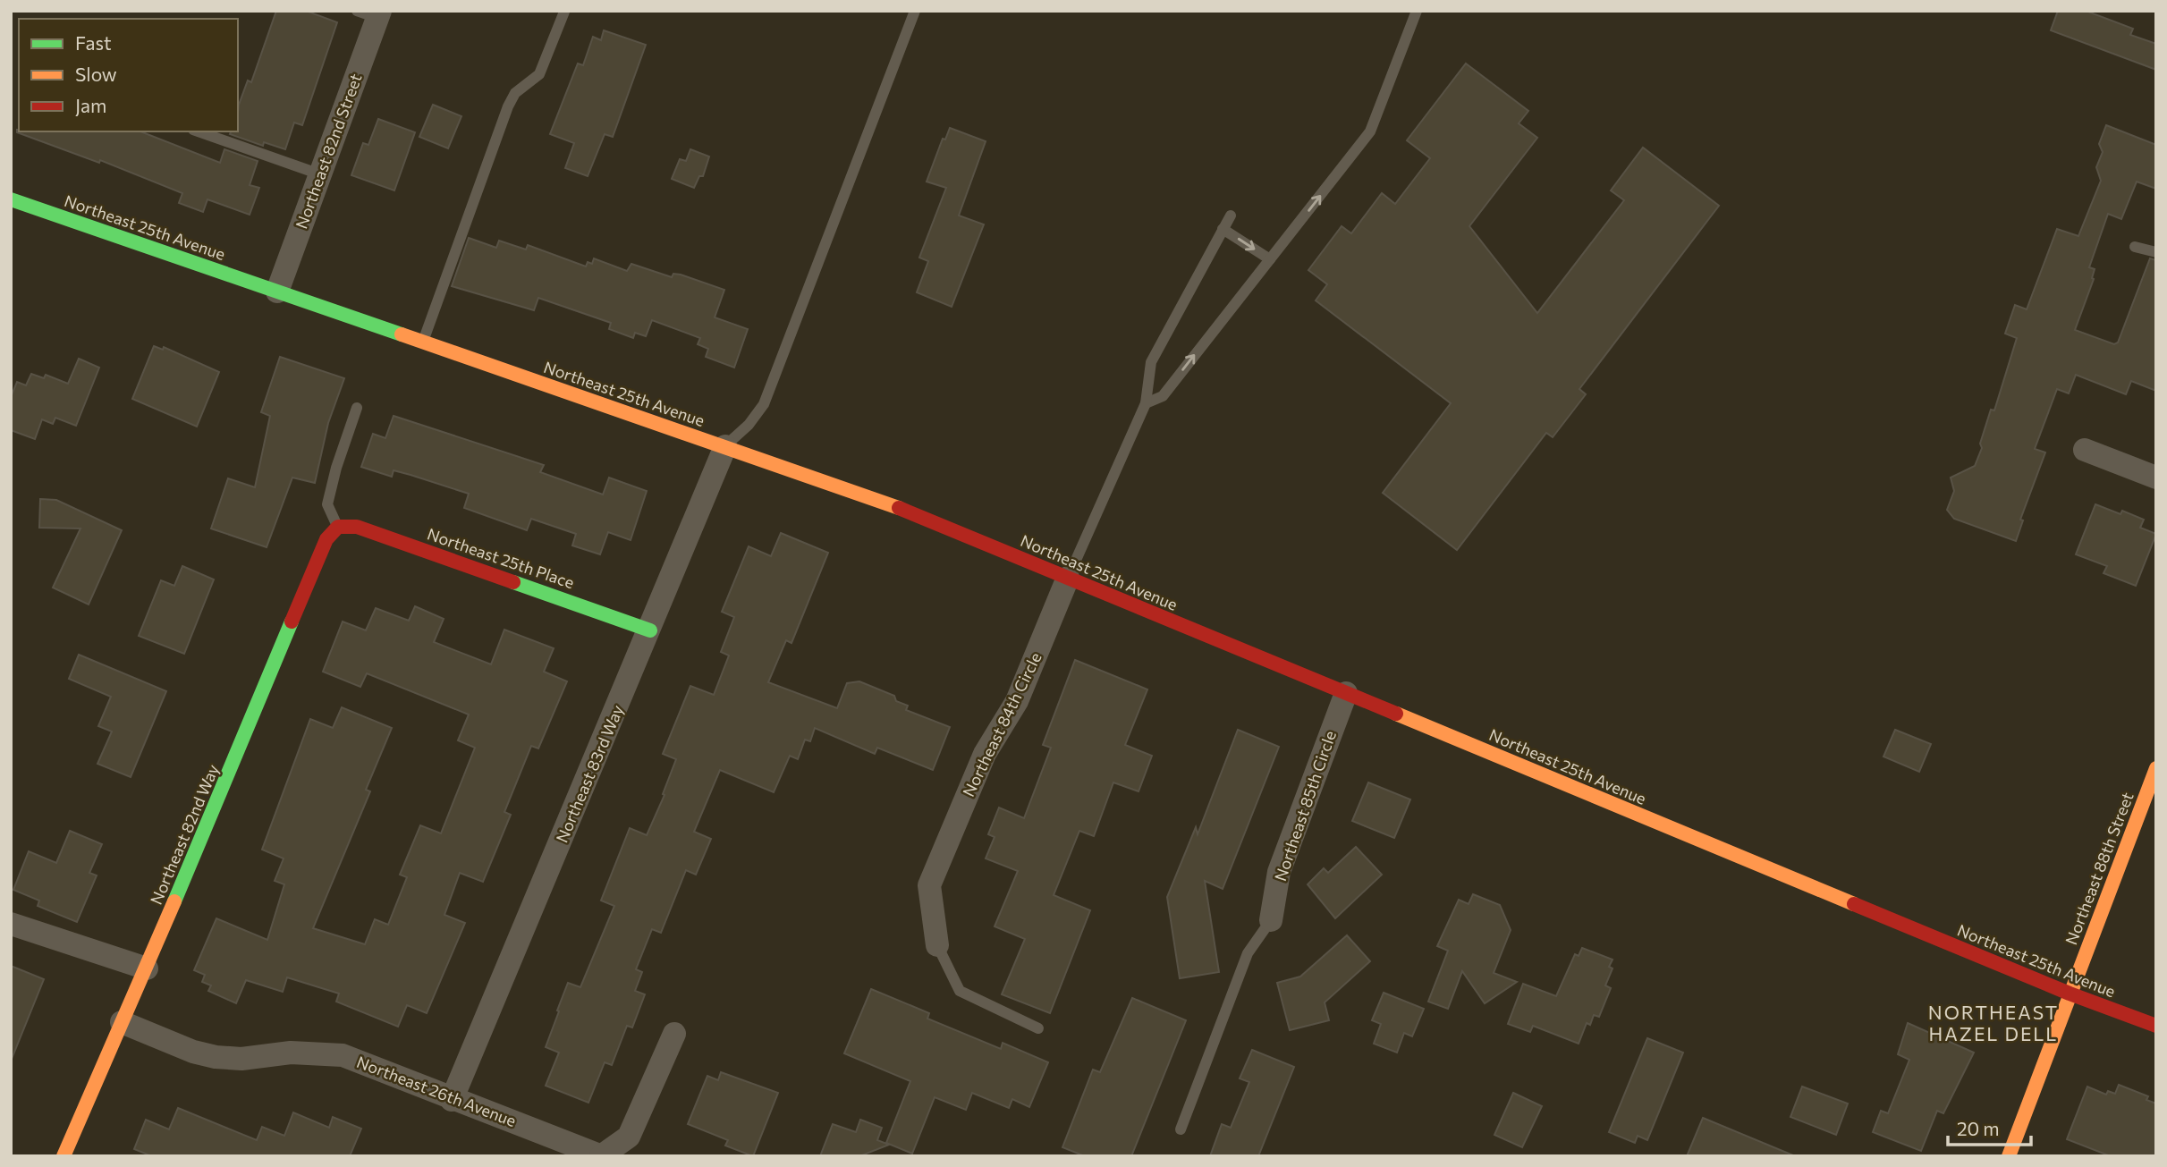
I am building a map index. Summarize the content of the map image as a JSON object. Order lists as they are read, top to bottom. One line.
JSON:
{"streets":{"street":["Northeast 82nd Street","Northeast 25th Avenue","Northeast 25th Place","Northeast 84th Circle","Northeast 83rd Way","Northeast 85th Circle","Northeast 82nd Way","Northeast 88th Street","Northeast 26th Avenue"]},"crossings":[["Northeast 82nd Street","Northeast 25th Avenue"],["Northeast 25th Avenue","Northeast 84th Circle"],["Northeast 25th Avenue","Northeast 83rd Way"],["Northeast 25th Avenue","Northeast 85th Circle"],["Northeast 25th Avenue","Northeast 88th Street"],["Northeast 25th Place","Northeast 83rd Way"],["Northeast 25th Place","Northeast 82nd Way"],["Northeast 83rd Way","Northeast 26th Avenue"],["Northeast 82nd Way","Northeast 26th Avenue"]],"districts":["NORTHEAST HAZEL DELL"],"legend":["Fast","Slow","Jam"],"scale_bar":"20 m"}
